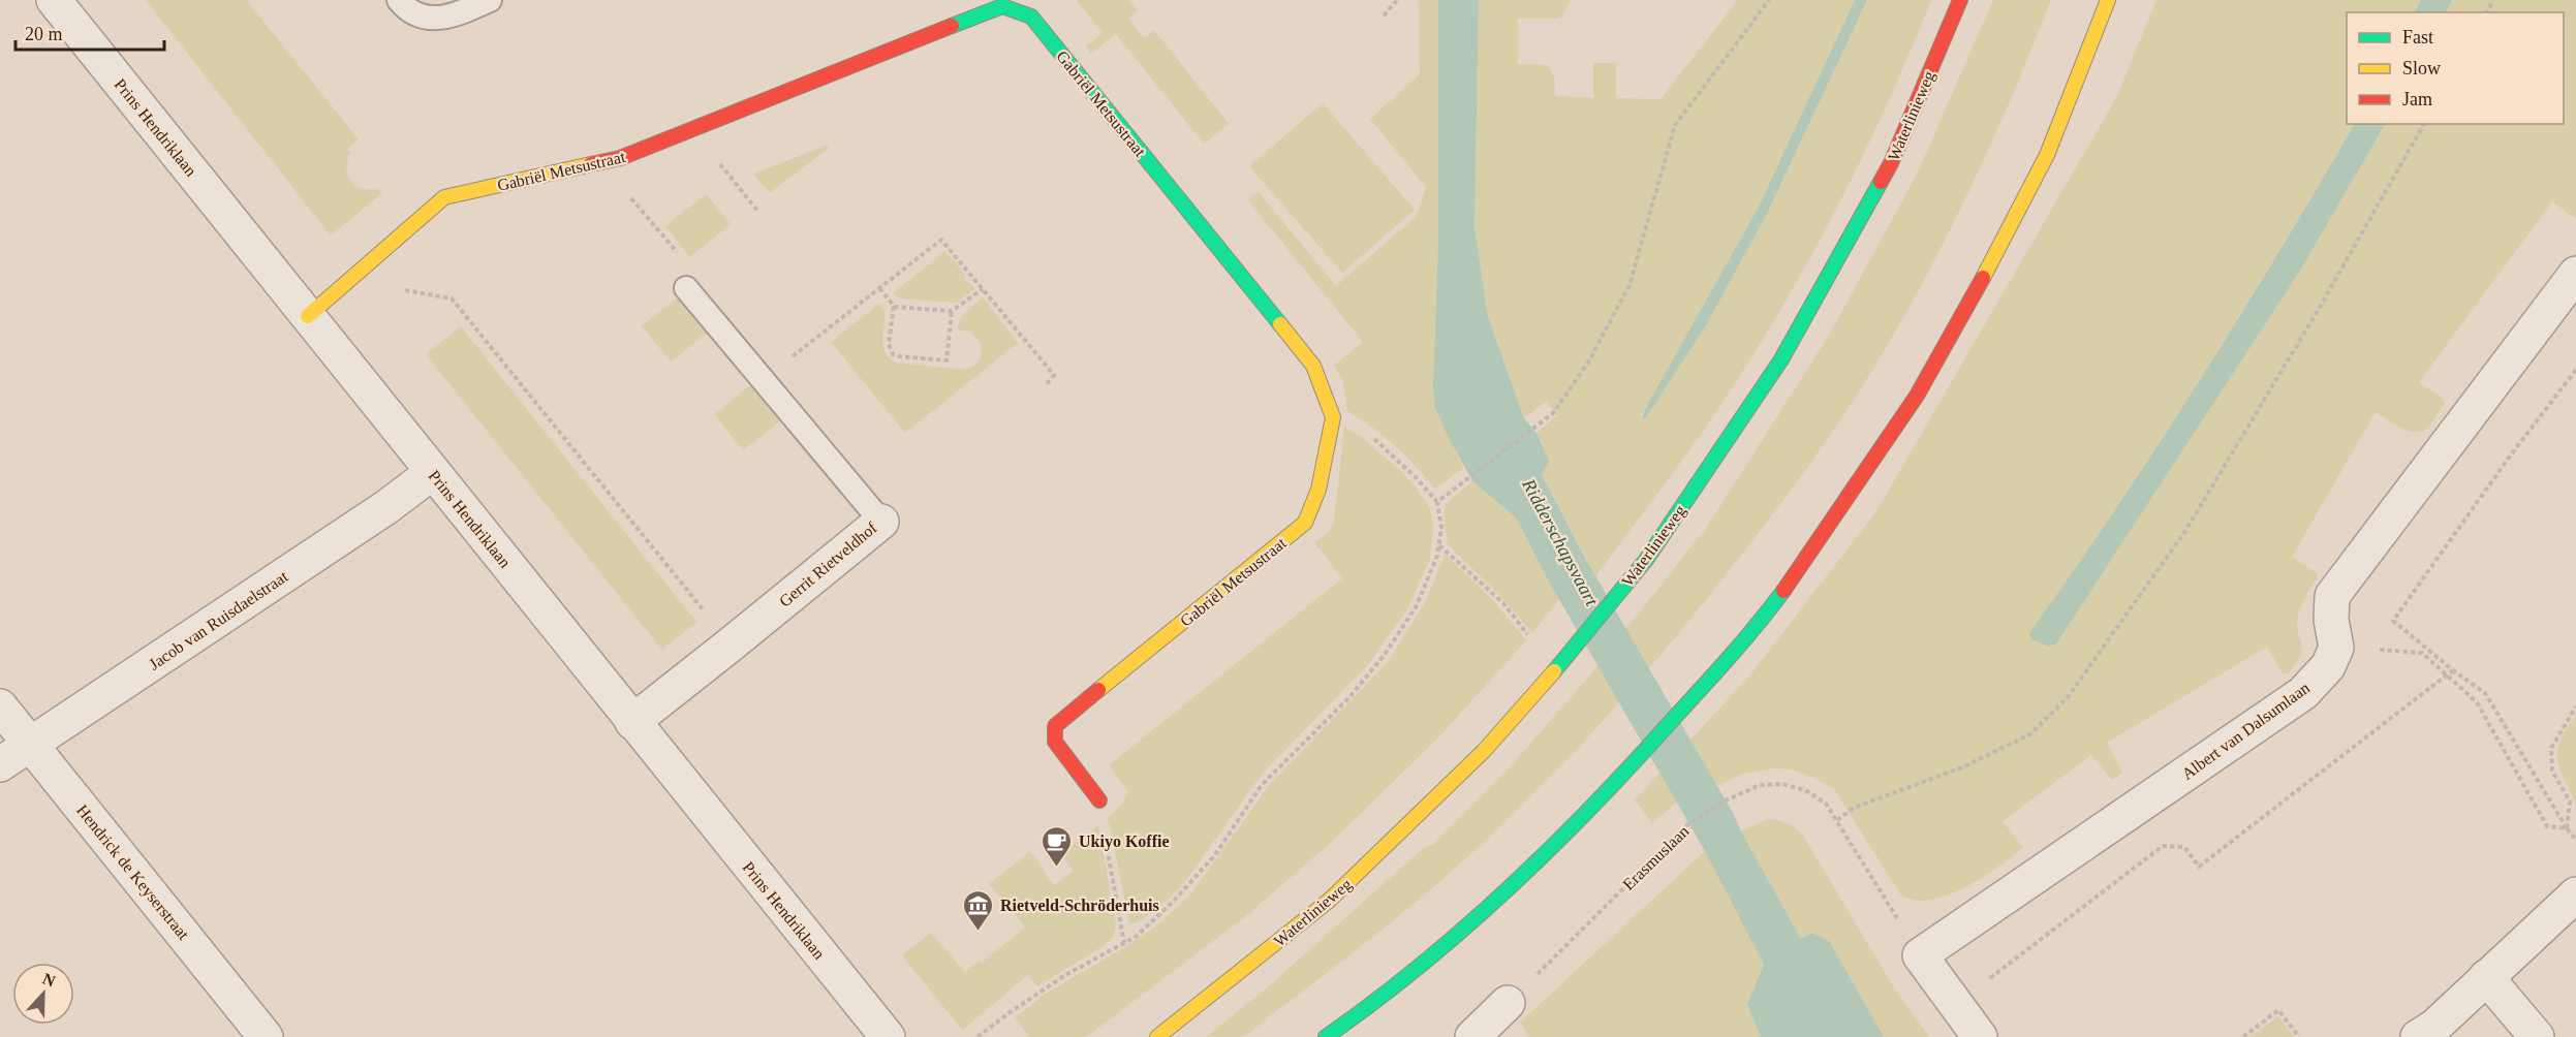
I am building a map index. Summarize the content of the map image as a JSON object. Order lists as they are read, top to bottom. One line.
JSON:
{"streets":{"main road":["Gabriël Metsustraat","Waterlinieweg"],"street":["Prins Hendriklaan","Gerrit Rietveldhof","Jacob van Ruisdaelstraat","Albert van Dalsumlaan","Hendrick de Keyserstraat"],"path":["Erasmuslaan"]},"crossings":[["Gabriël Metsustraat","Prins Hendriklaan"],["Prins Hendriklaan","Gerrit Rietveldhof"],["Prins Hendriklaan","Jacob van Ruisdaelstraat"],["Jacob van Ruisdaelstraat","Hendrick de Keyserstraat"],["Albert van Dalsumlaan","Erasmuslaan"]],"water":["Ridderschapsvaart"],"places":{"cafe":["Ukiyo Koffie"],"museum":["Rietveld-Schröderhuis"]},"legend":["Fast","Slow","Jam"],"scale_bar":"20 m","north":"top"}
